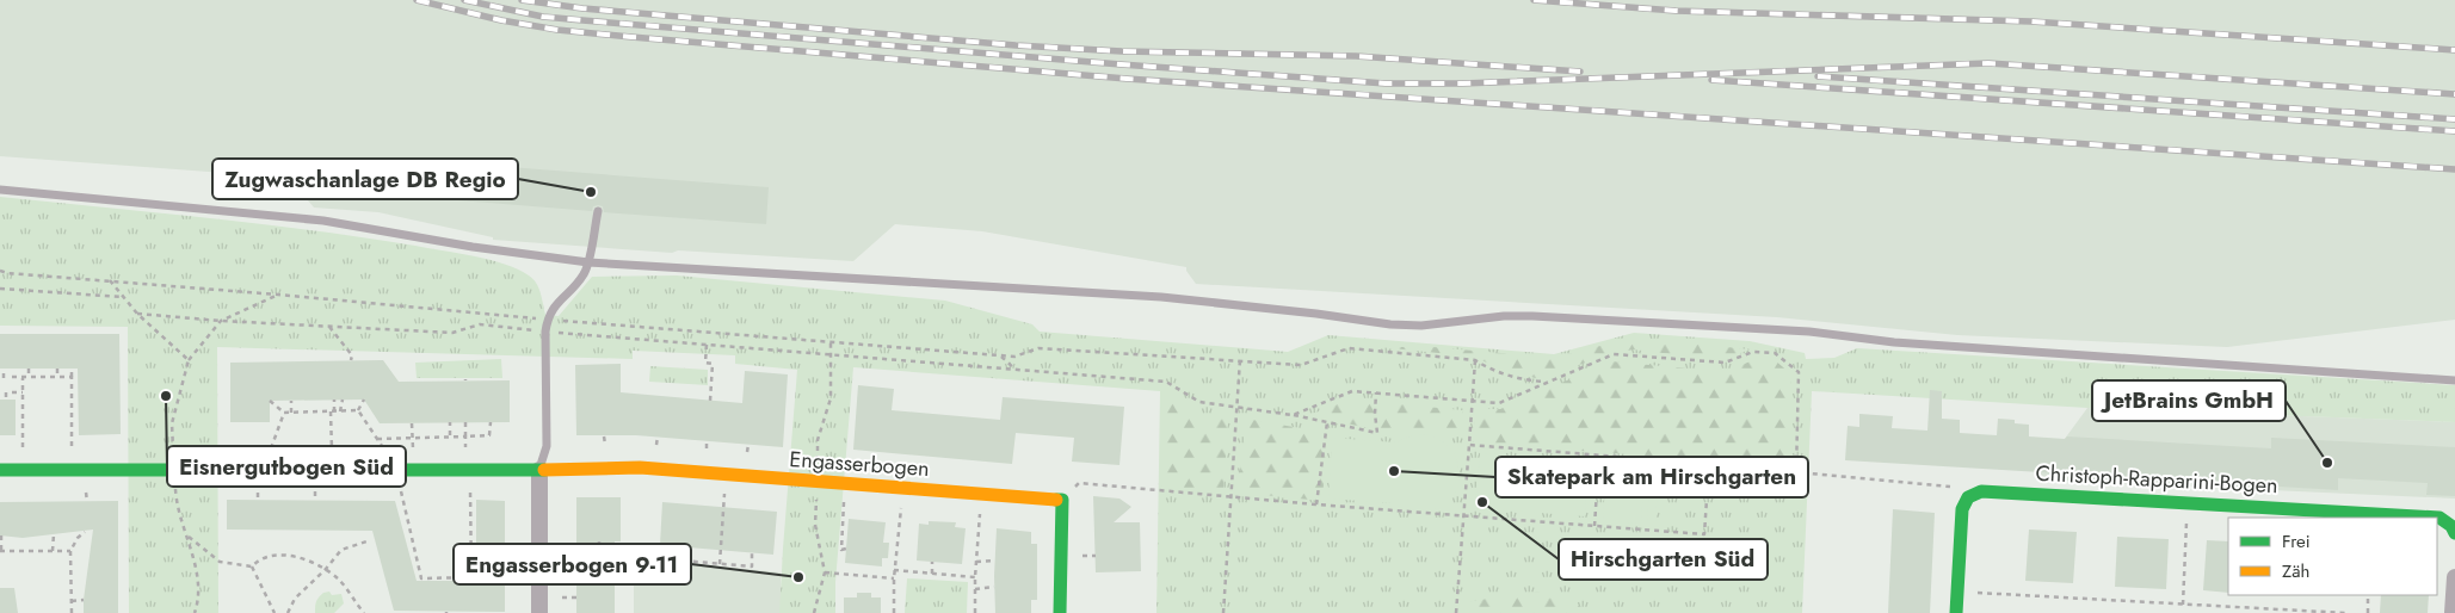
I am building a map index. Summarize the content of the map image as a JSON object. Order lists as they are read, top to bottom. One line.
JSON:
{"streets":{"street":["Engasserbogen","Christoph-Rapparini-Bogen"]},"places":["Zugwaschanlage DB Regio","Eisnergutbogen Süd","JetBrains GmbH","Skatepark am Hirschgarten","Hirschgarten Süd","Engasserbogen 9-11"],"legend":["Frei","Zäh"]}
